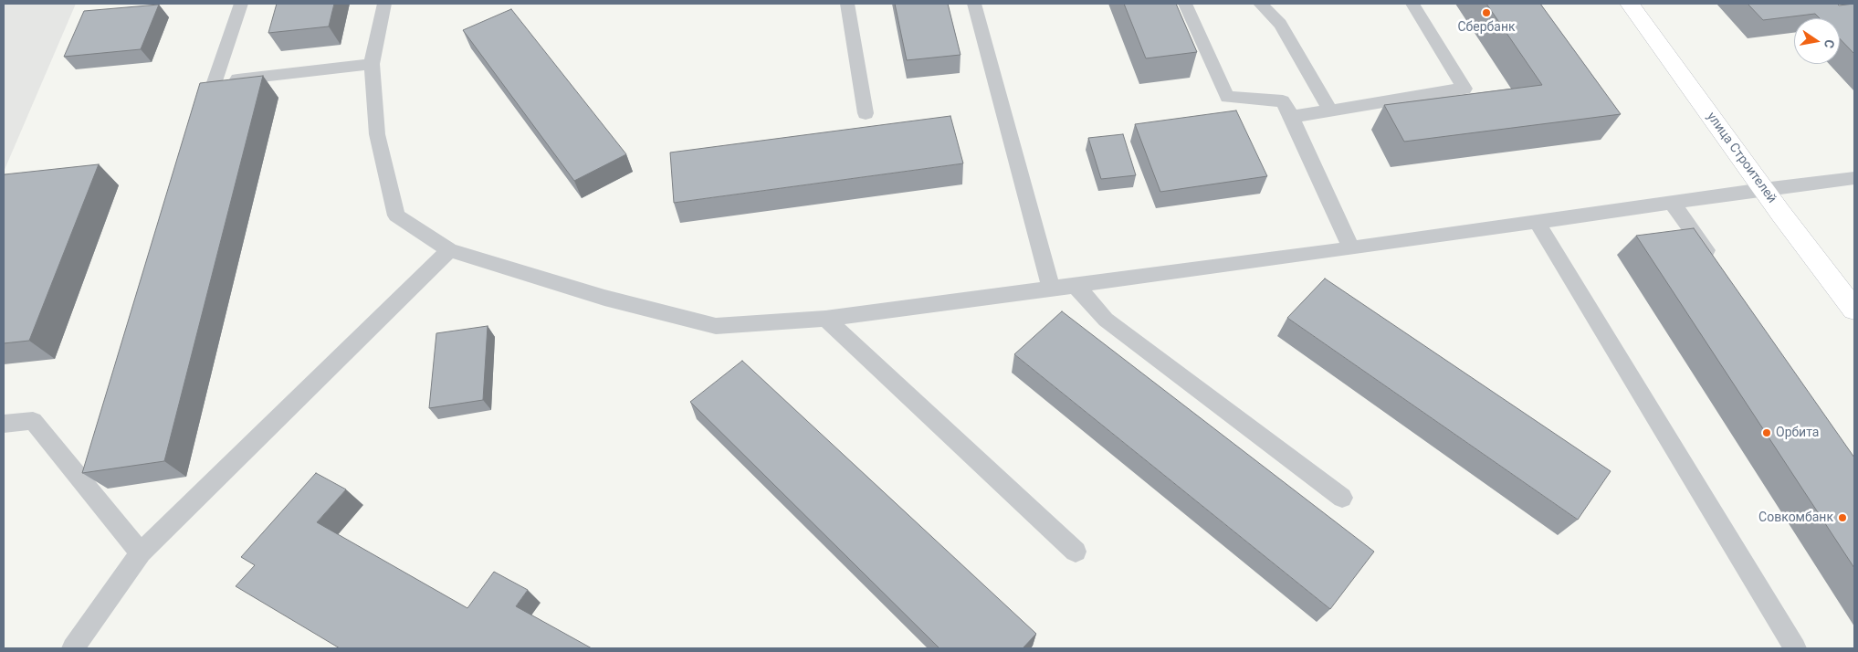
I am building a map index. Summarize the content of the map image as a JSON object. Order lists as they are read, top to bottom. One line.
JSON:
{"streets":{"street":["улица Строителей"]},"places":["Сбербанк","Орбита","Совкомбанк"],"north":"right"}
